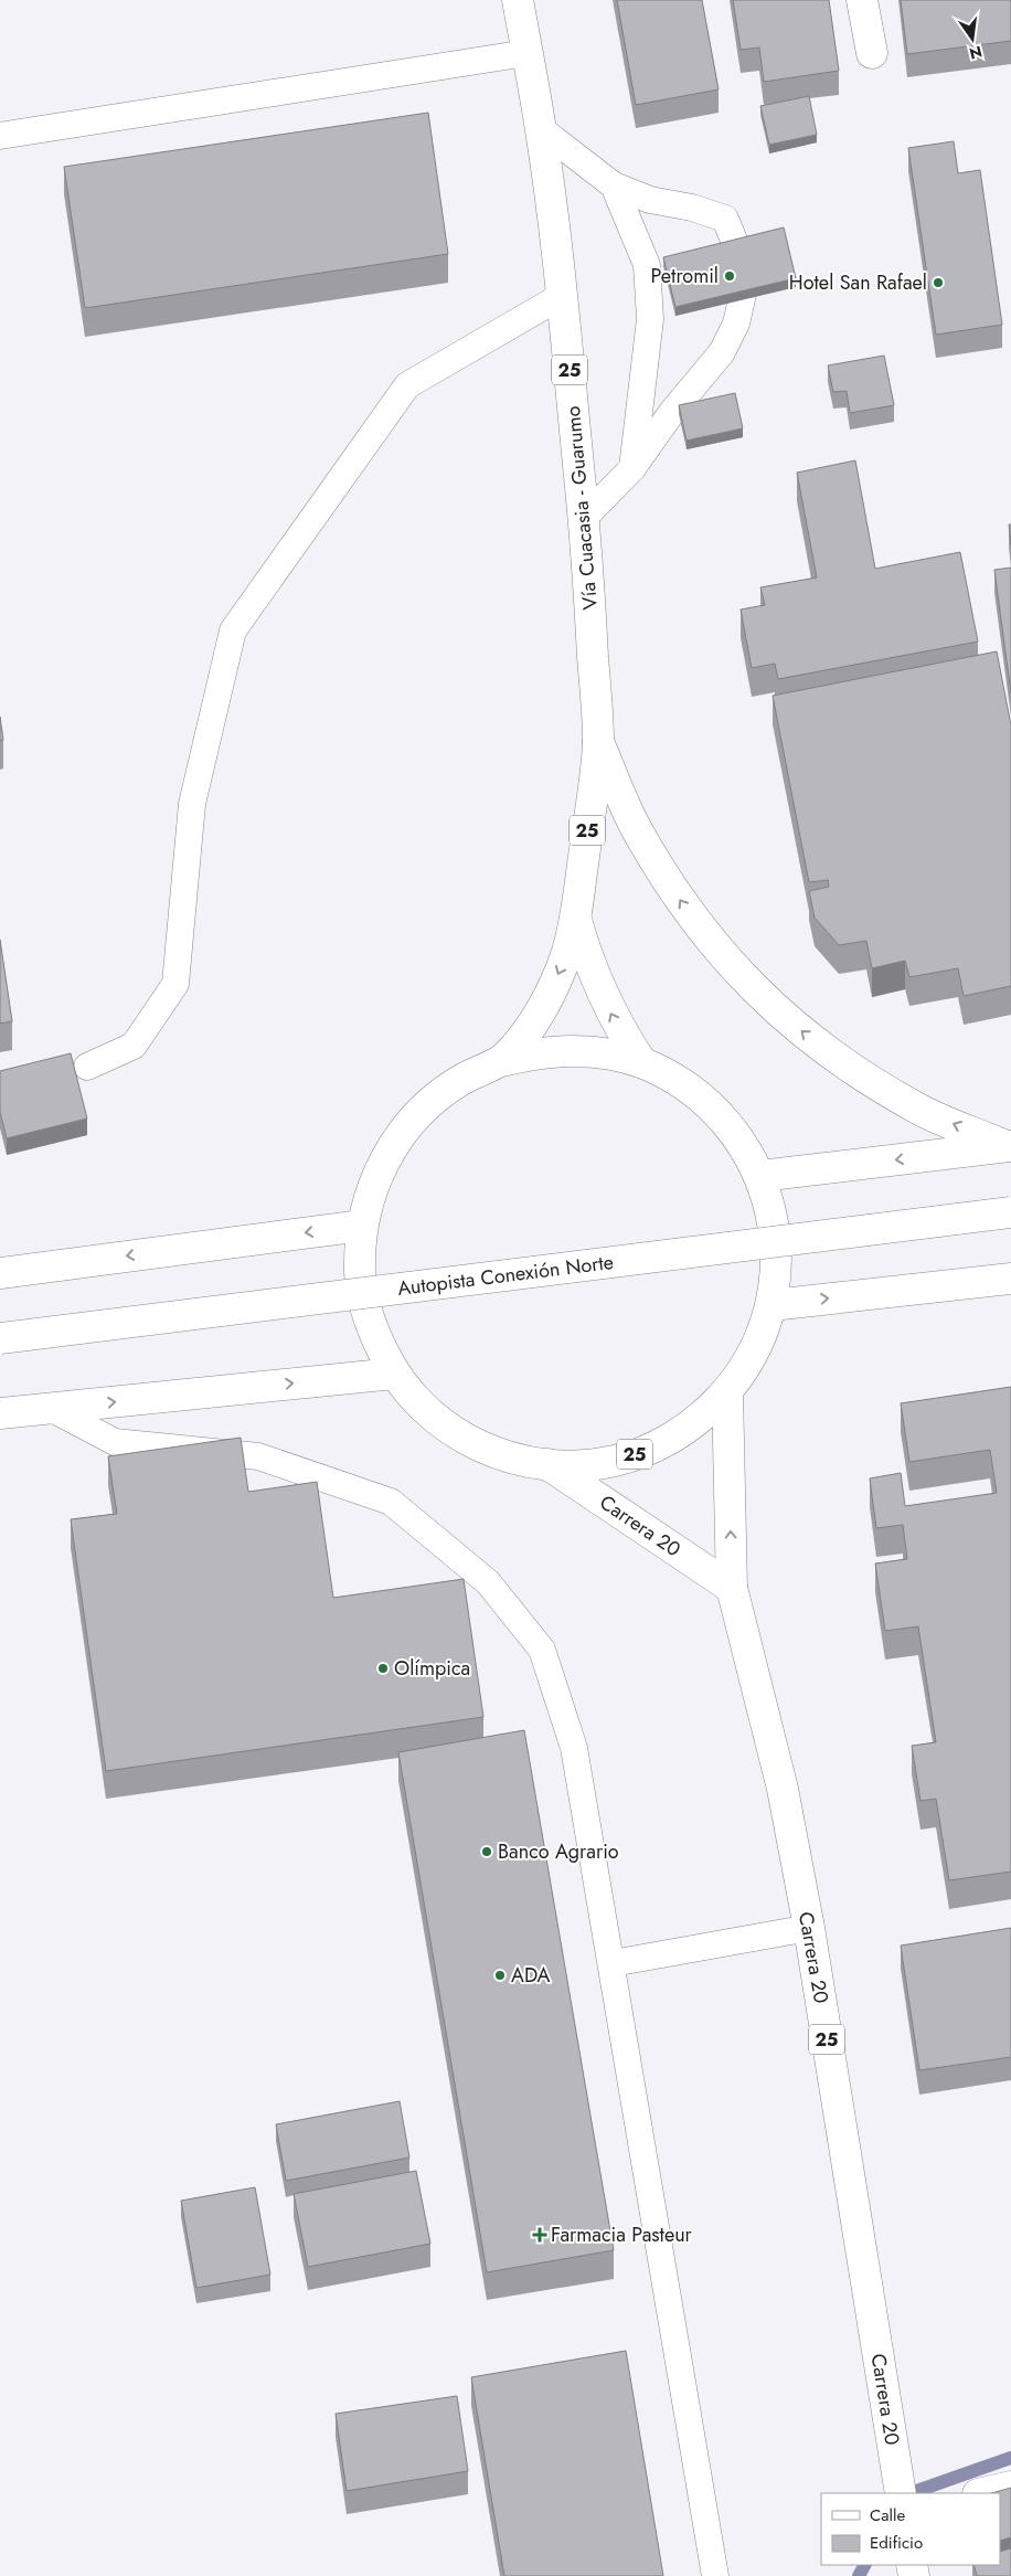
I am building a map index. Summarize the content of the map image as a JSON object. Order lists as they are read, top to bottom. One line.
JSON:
{"streets":{"main road":["25","Vía Cuacasia - Guarumo","Autopista Conexión Norte","Carrera 20"]},"crossings":[["25","Vía Cuacasia - Guarumo"],["25","Carrera 20"]],"places":{"other":["Petromil","Hotel San Rafael","Olímpica","Banco Agrario","ADA"],"health":["Farmacia Pasteur"]},"legend":["Calle","Edificio"],"north":"bottom"}
